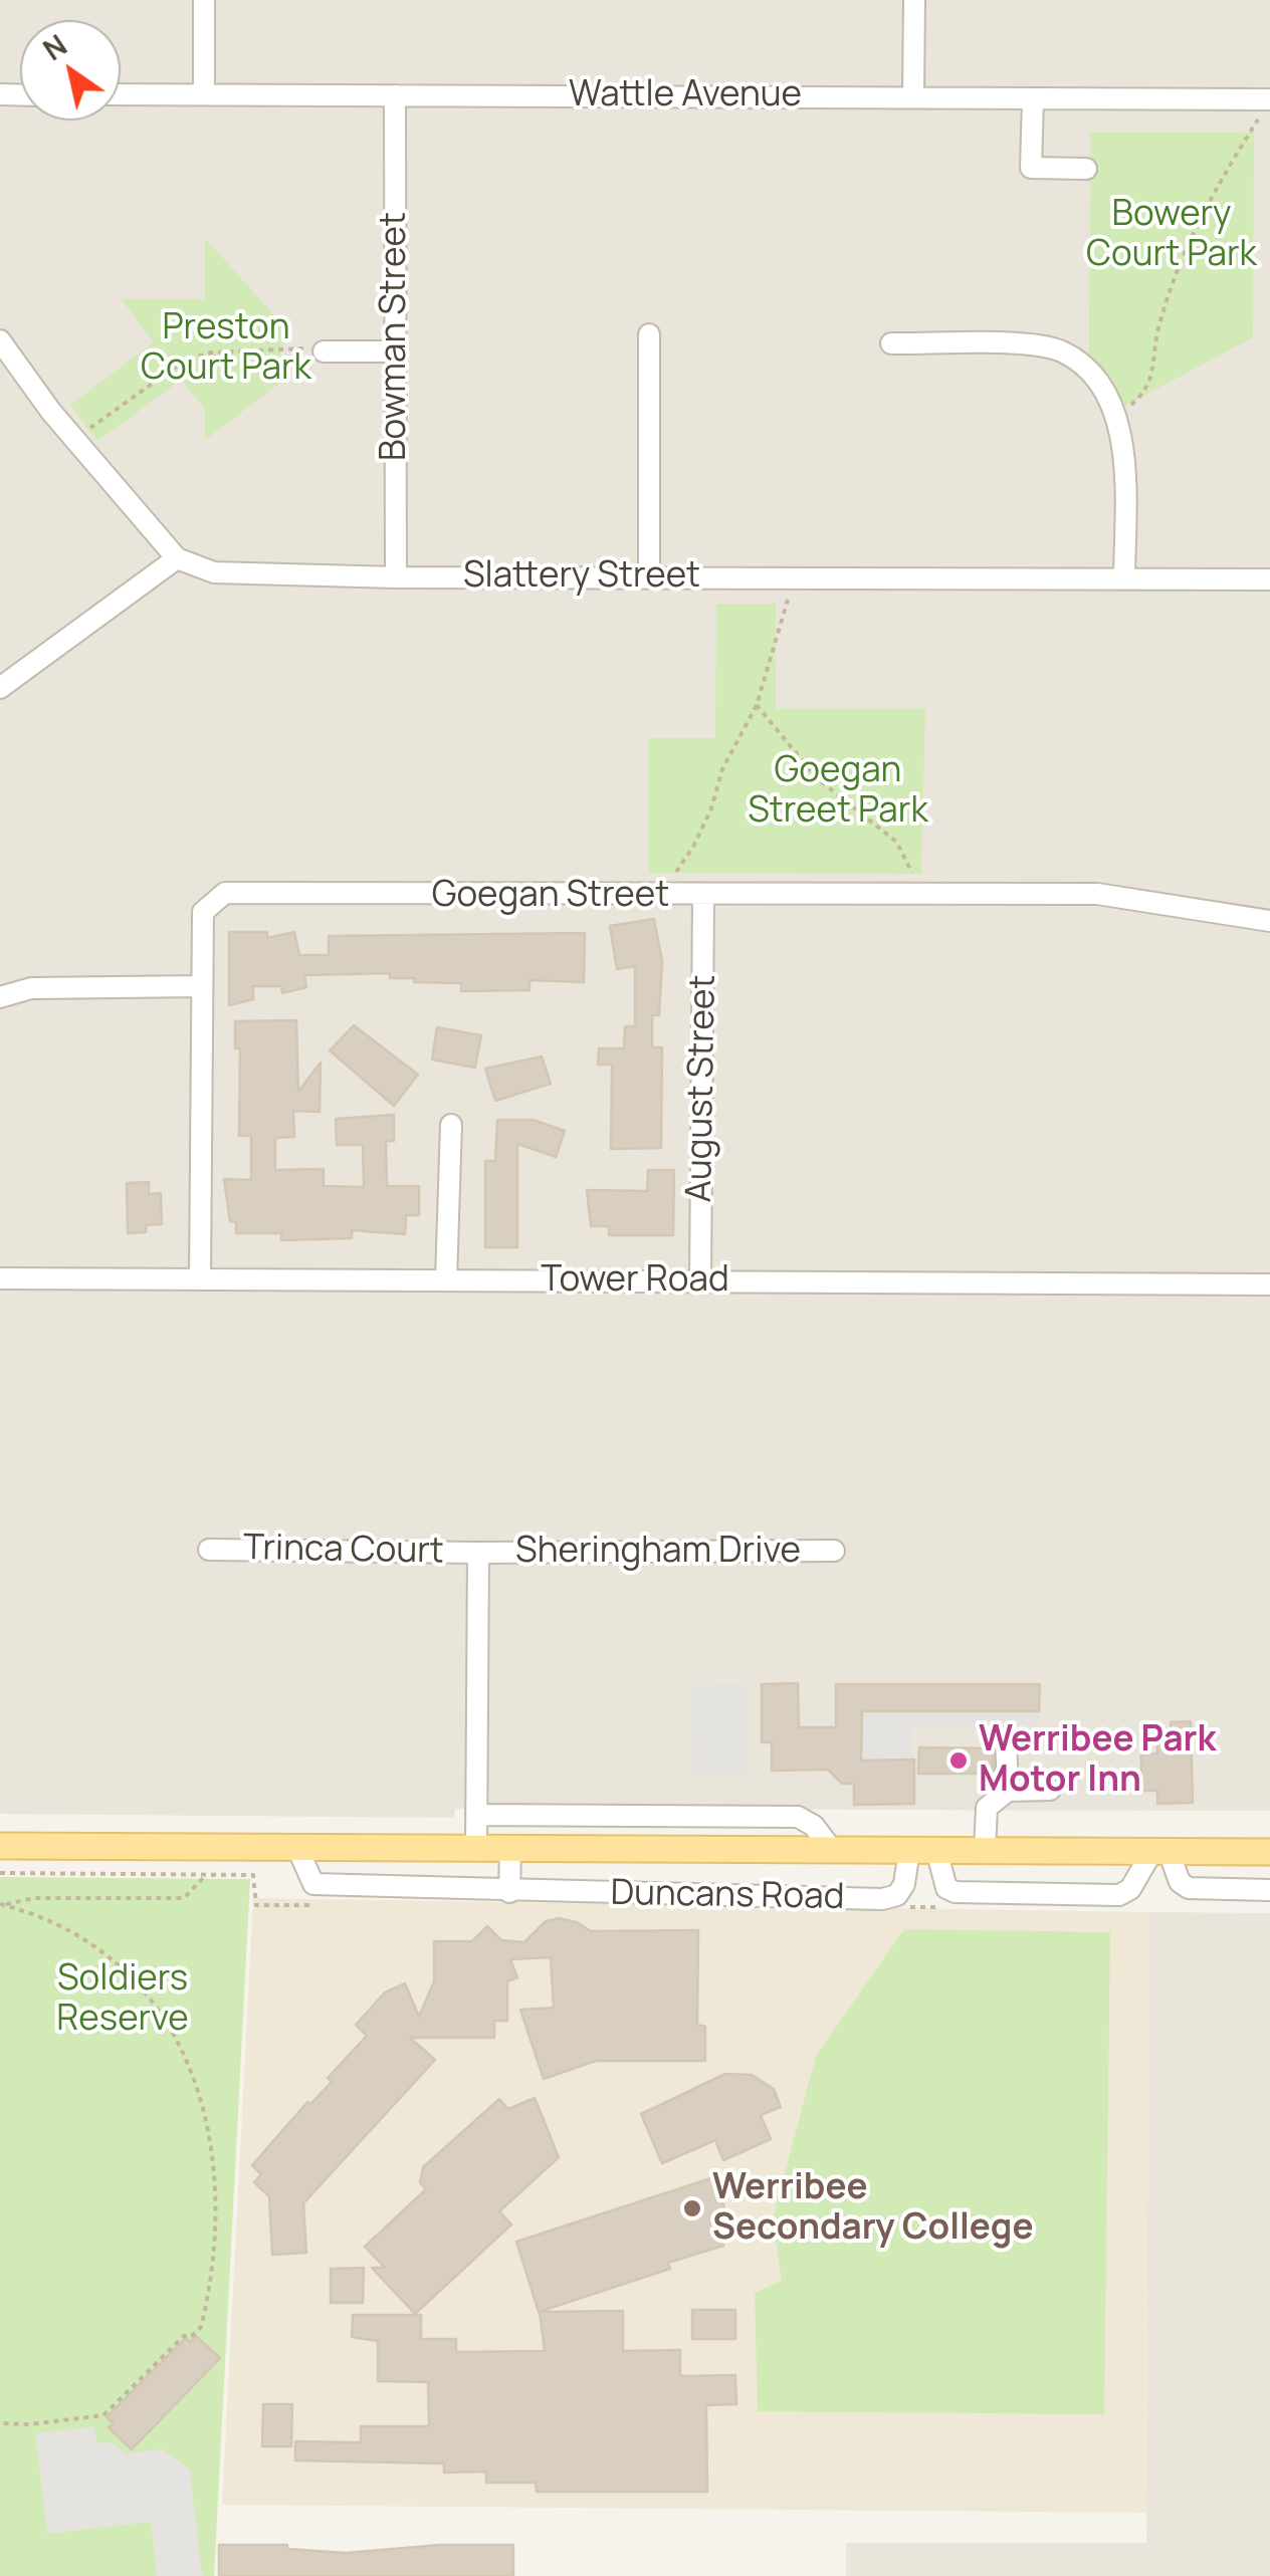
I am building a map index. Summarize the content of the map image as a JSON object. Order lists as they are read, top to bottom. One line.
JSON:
{"streets":{"main road":["Duncans Road"],"street":["Wattle Avenue","Bowman Street","Slattery Street","Goegan Street","August Street","Tower Road","Trinca Court","Sheringham Drive"]},"crossings":[["Wattle Avenue","Bowman Street"],["Bowman Street","Slattery Street"],["Goegan Street","August Street"],["Goegan Street","Tower Road"],["August Street","Tower Road"],["Trinca Court","Sheringham Drive"],["Sheringham Drive","Duncans Road"]],"parks":["Bowery Court Park","Preston Court Park","Goegan Street Park","Soldiers Reserve"],"places":["Werribee Park Motor Inn","Werribee Secondary College"],"north":"top left"}
